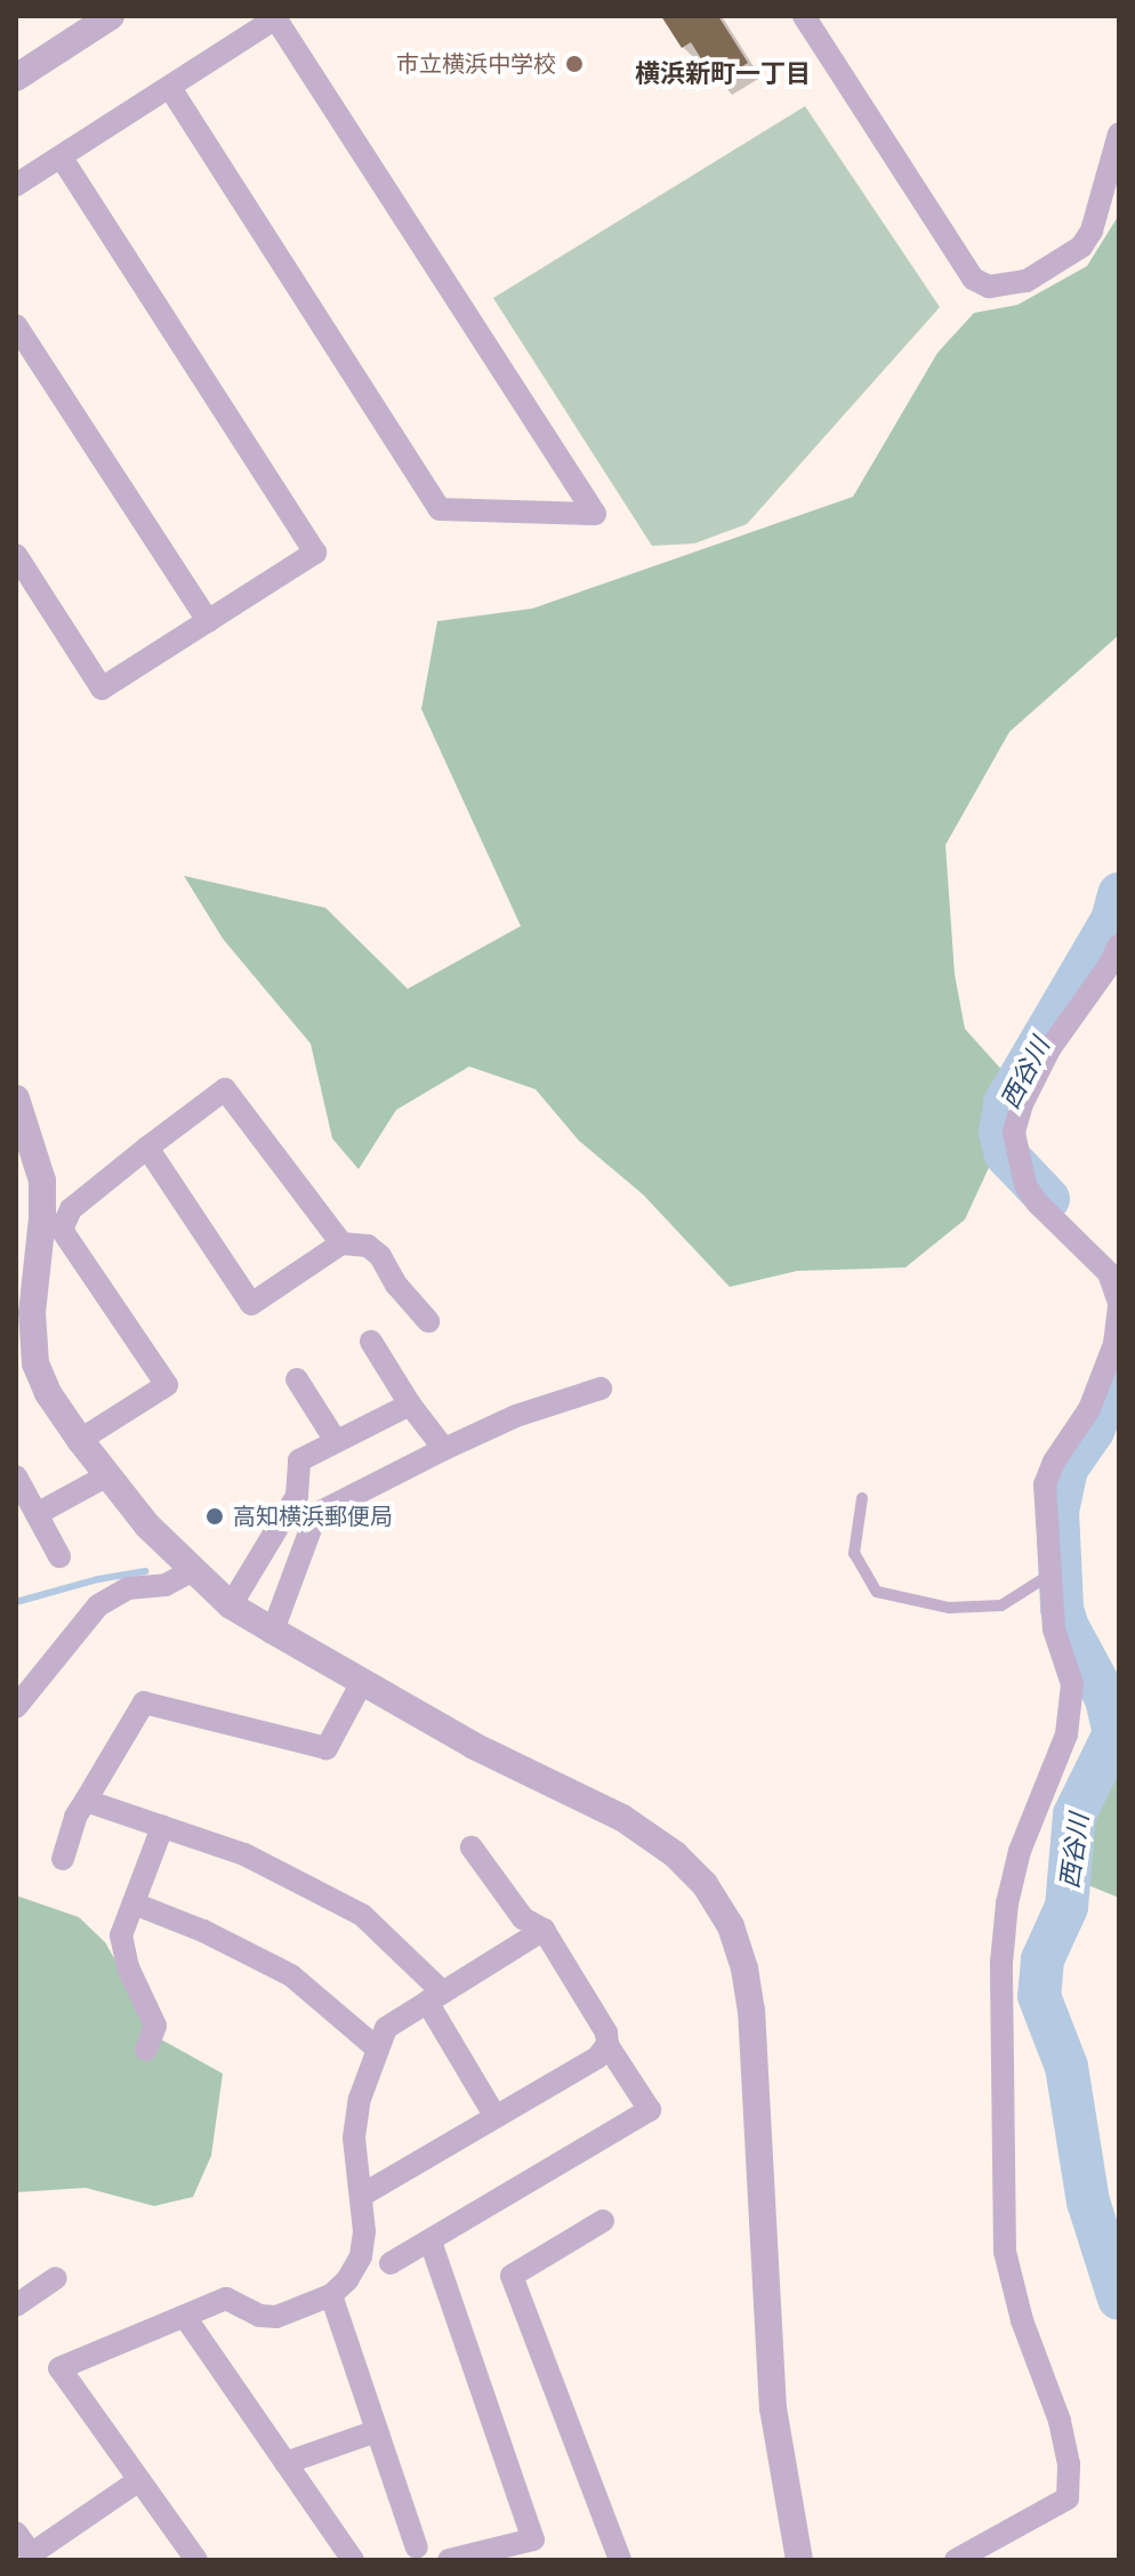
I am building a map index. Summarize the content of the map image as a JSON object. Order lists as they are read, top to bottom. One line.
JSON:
{"districts":["横浜新町一丁目"],"water":["西谷川"],"places":["市立横浜中学校","高知横浜郵便局"]}
